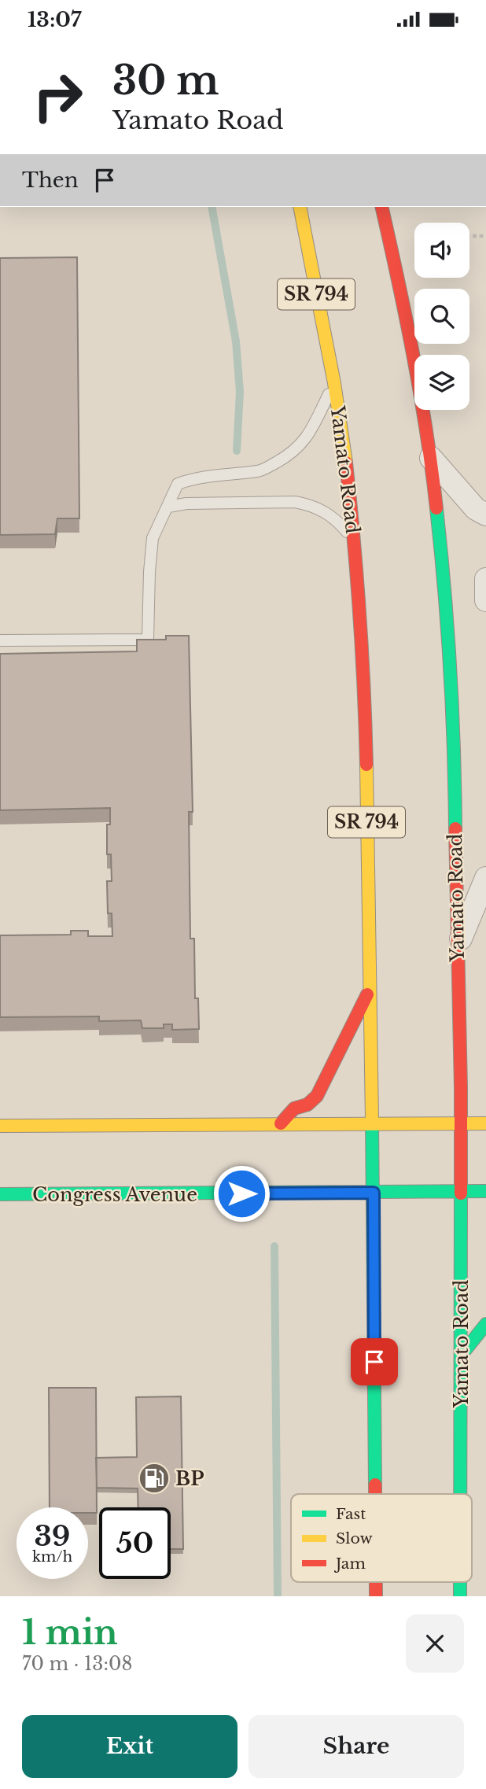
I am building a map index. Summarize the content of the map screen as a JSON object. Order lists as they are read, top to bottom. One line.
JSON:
{"streets":{"main road":["SR 794","Yamato Road","Congress Avenue"]},"crossings":[["Yamato Road","Congress Avenue"]],"places":{"fuel station":["BP"]},"legend":["Fast","Slow","Jam"],"page":{"status":"13:07","turn":["30 m","Yamato Road"],"then":"Then","speed":"39 km/h","limit":"50","heading":["1 min","70 m · 13:08"],"buttons":["Exit","Share"]}}
